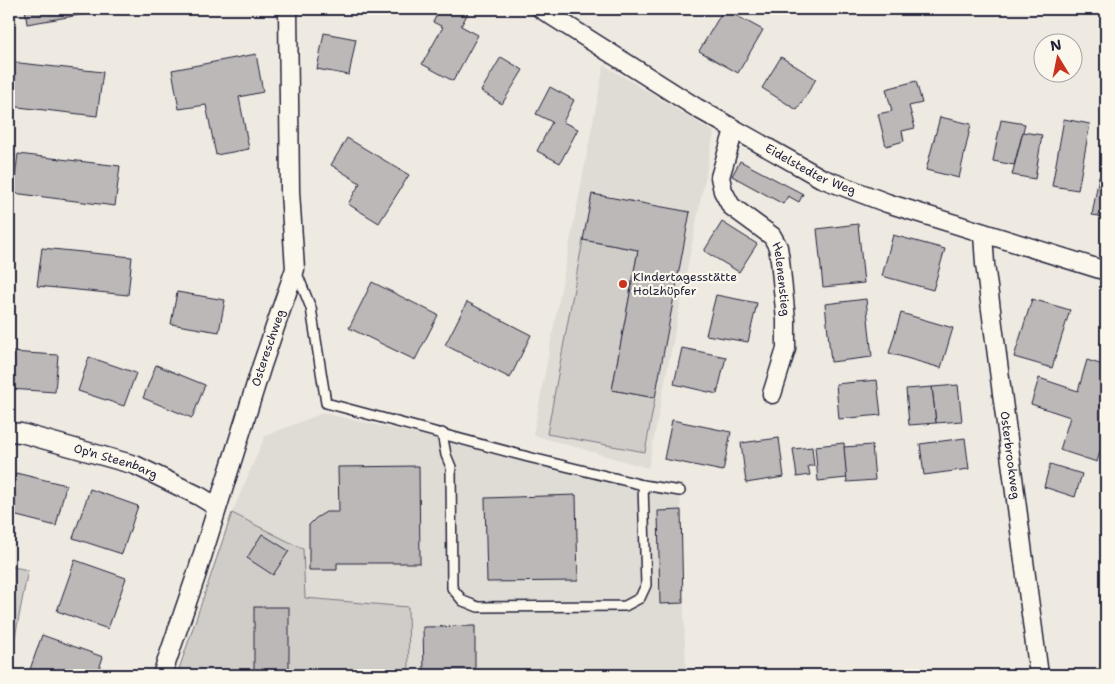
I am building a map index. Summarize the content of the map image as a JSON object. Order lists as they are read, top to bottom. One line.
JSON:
{"streets":{"street":["Eidelstedter Weg","Helenenstieg","Ostereschweg","Osterbrookweg","Op'n Steenbarg"]},"crossings":[["Eidelstedter Weg","Helenenstieg"],["Eidelstedter Weg","Osterbrookweg"],["Ostereschweg","Op'n Steenbarg"]],"places":["Kindertagesstätte Holzhüpfer"],"north":"top"}
